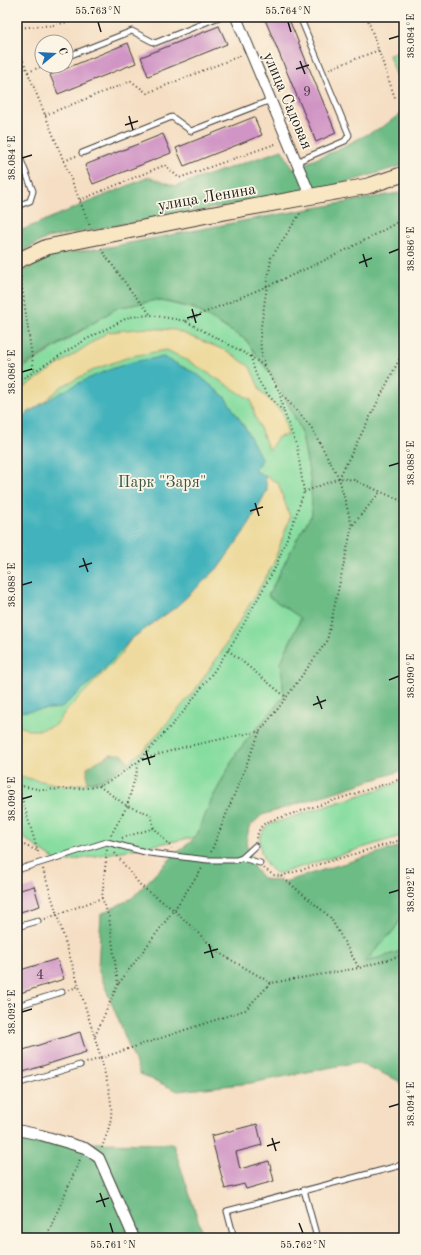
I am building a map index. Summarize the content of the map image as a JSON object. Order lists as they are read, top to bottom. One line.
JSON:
{"streets":{"street":["улица Садовая","улица Ленина"]},"crossings":[["улица Садовая","улица Ленина"]],"parks":["Парк \"Заря\""],"house_numbers":["9","4"],"north":"right","coordinates":["55.763°N","55.764°N","38.084°E","38.086°E","38.088°E","38.090°E","38.092°E","38.094°E","55.761°N","55.762°N"]}
